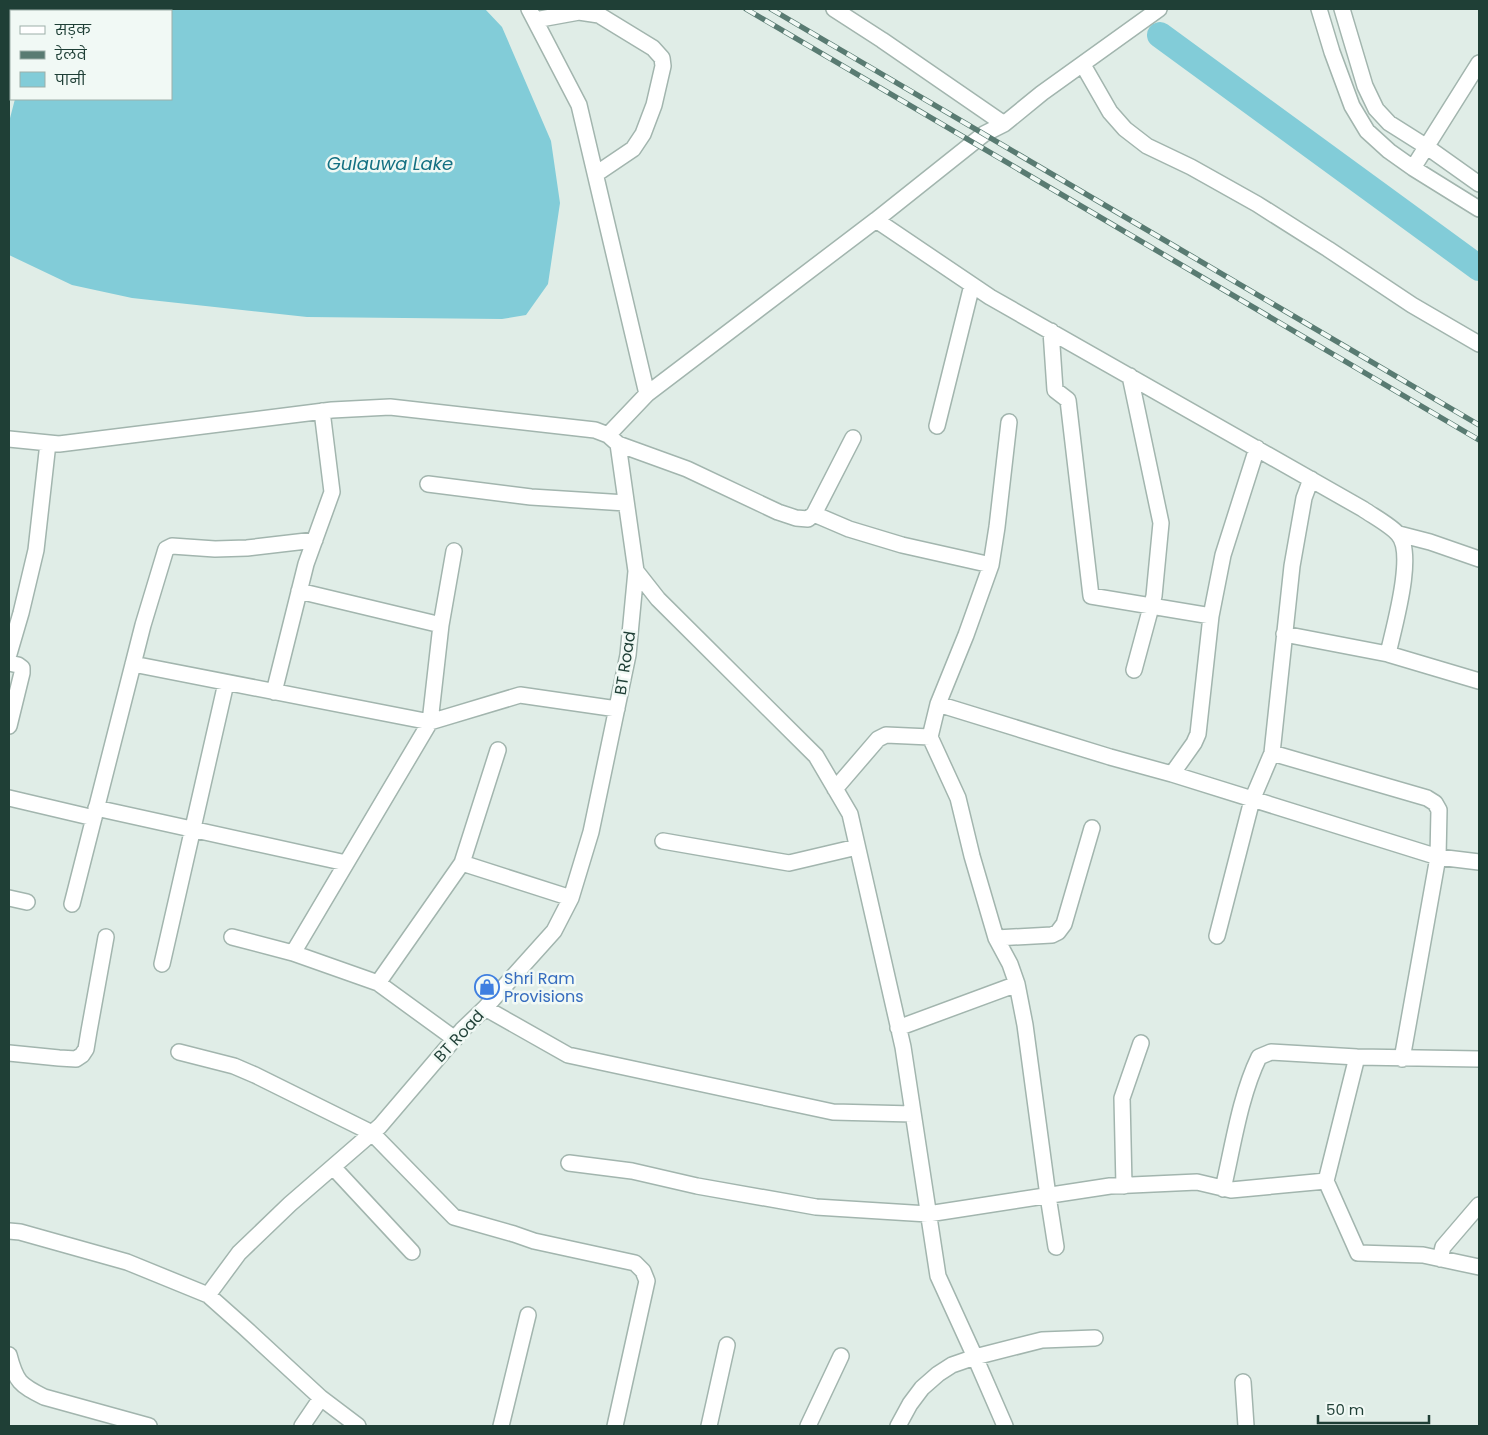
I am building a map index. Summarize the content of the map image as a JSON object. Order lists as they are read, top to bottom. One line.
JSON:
{"streets":{"street":["BT Road"]},"water":["Gulauwa Lake"],"places":{"shop":["Shri Ram Provisions"]},"legend":["सड़क","रेलवे","पानी"],"scale_bar":"50 m"}
